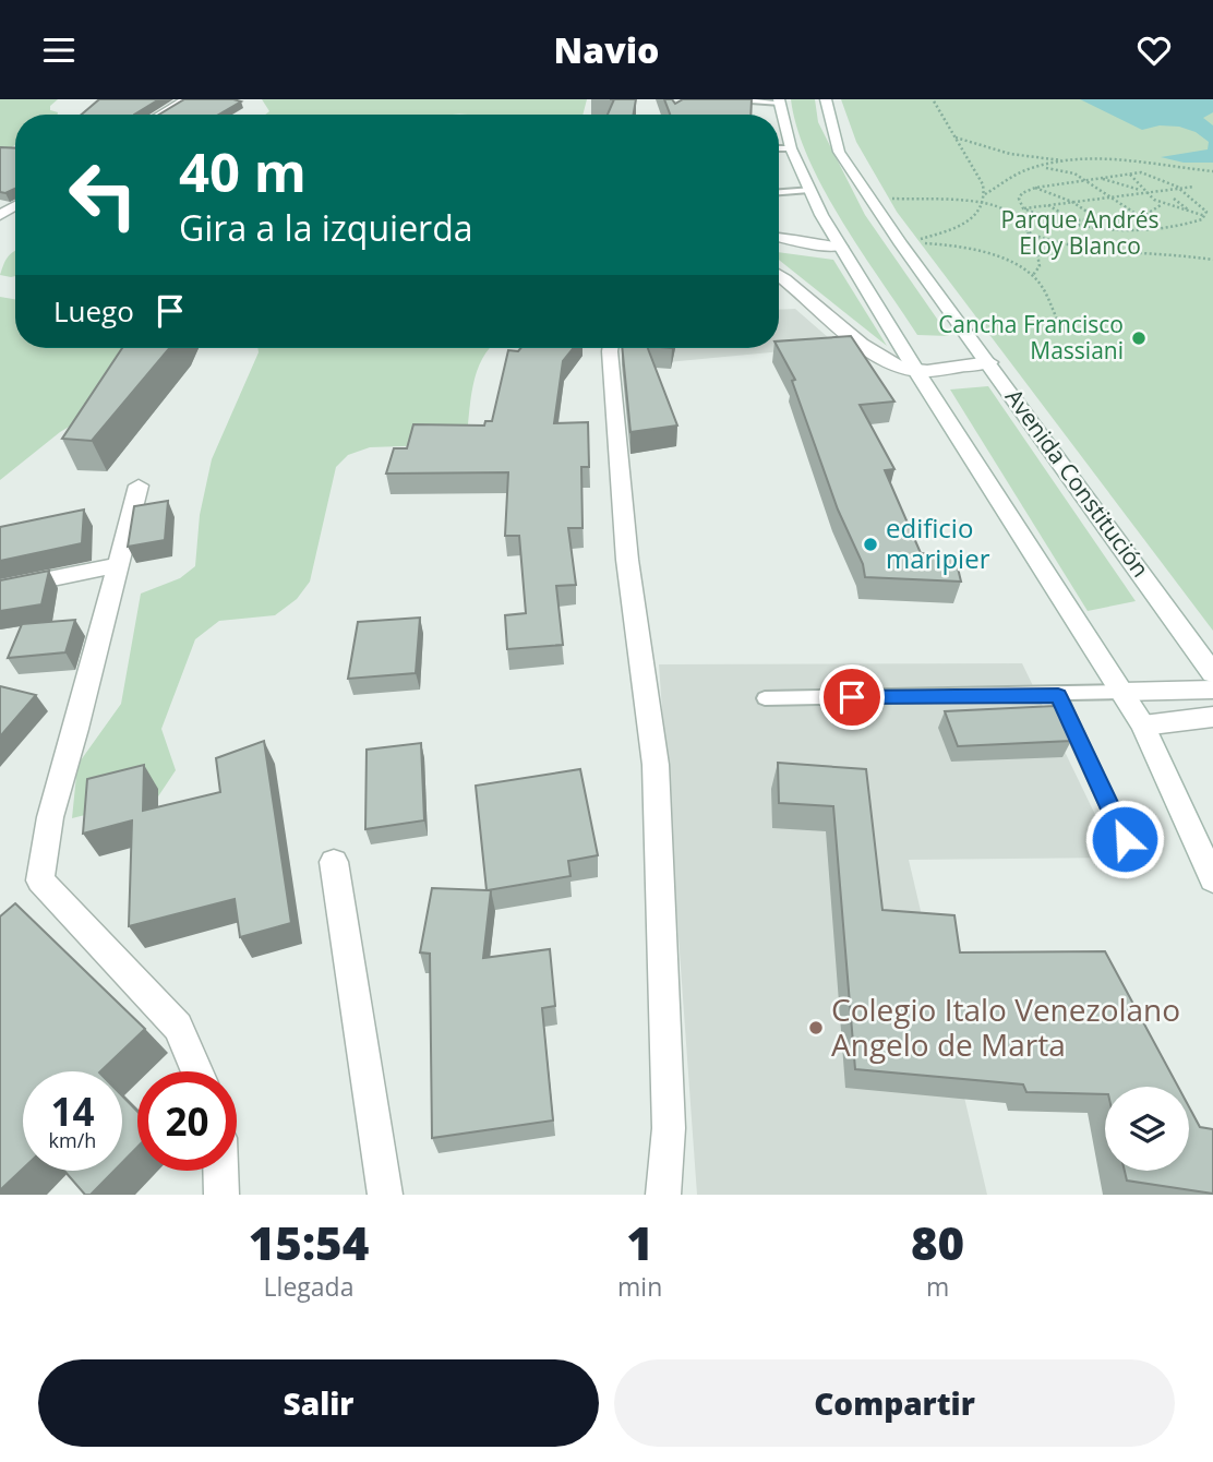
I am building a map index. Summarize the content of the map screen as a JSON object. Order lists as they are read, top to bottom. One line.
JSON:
{"streets":{"main road":["Avenida Constitución"]},"parks":["Parque Andrés Eloy Blanco"],"places":["Cancha Francisco Massiani","edificio maripier","Colegio Italo Venezolano Angelo de Marta"],"page":{"header":"Navio","turn":["40 m","Gira a la izquierda"],"then":"Luego","speed":"14 km/h","limit":"20","eta":["15:54","Llegada","1","min","80","m"],"buttons":["Salir","Compartir"]}}
